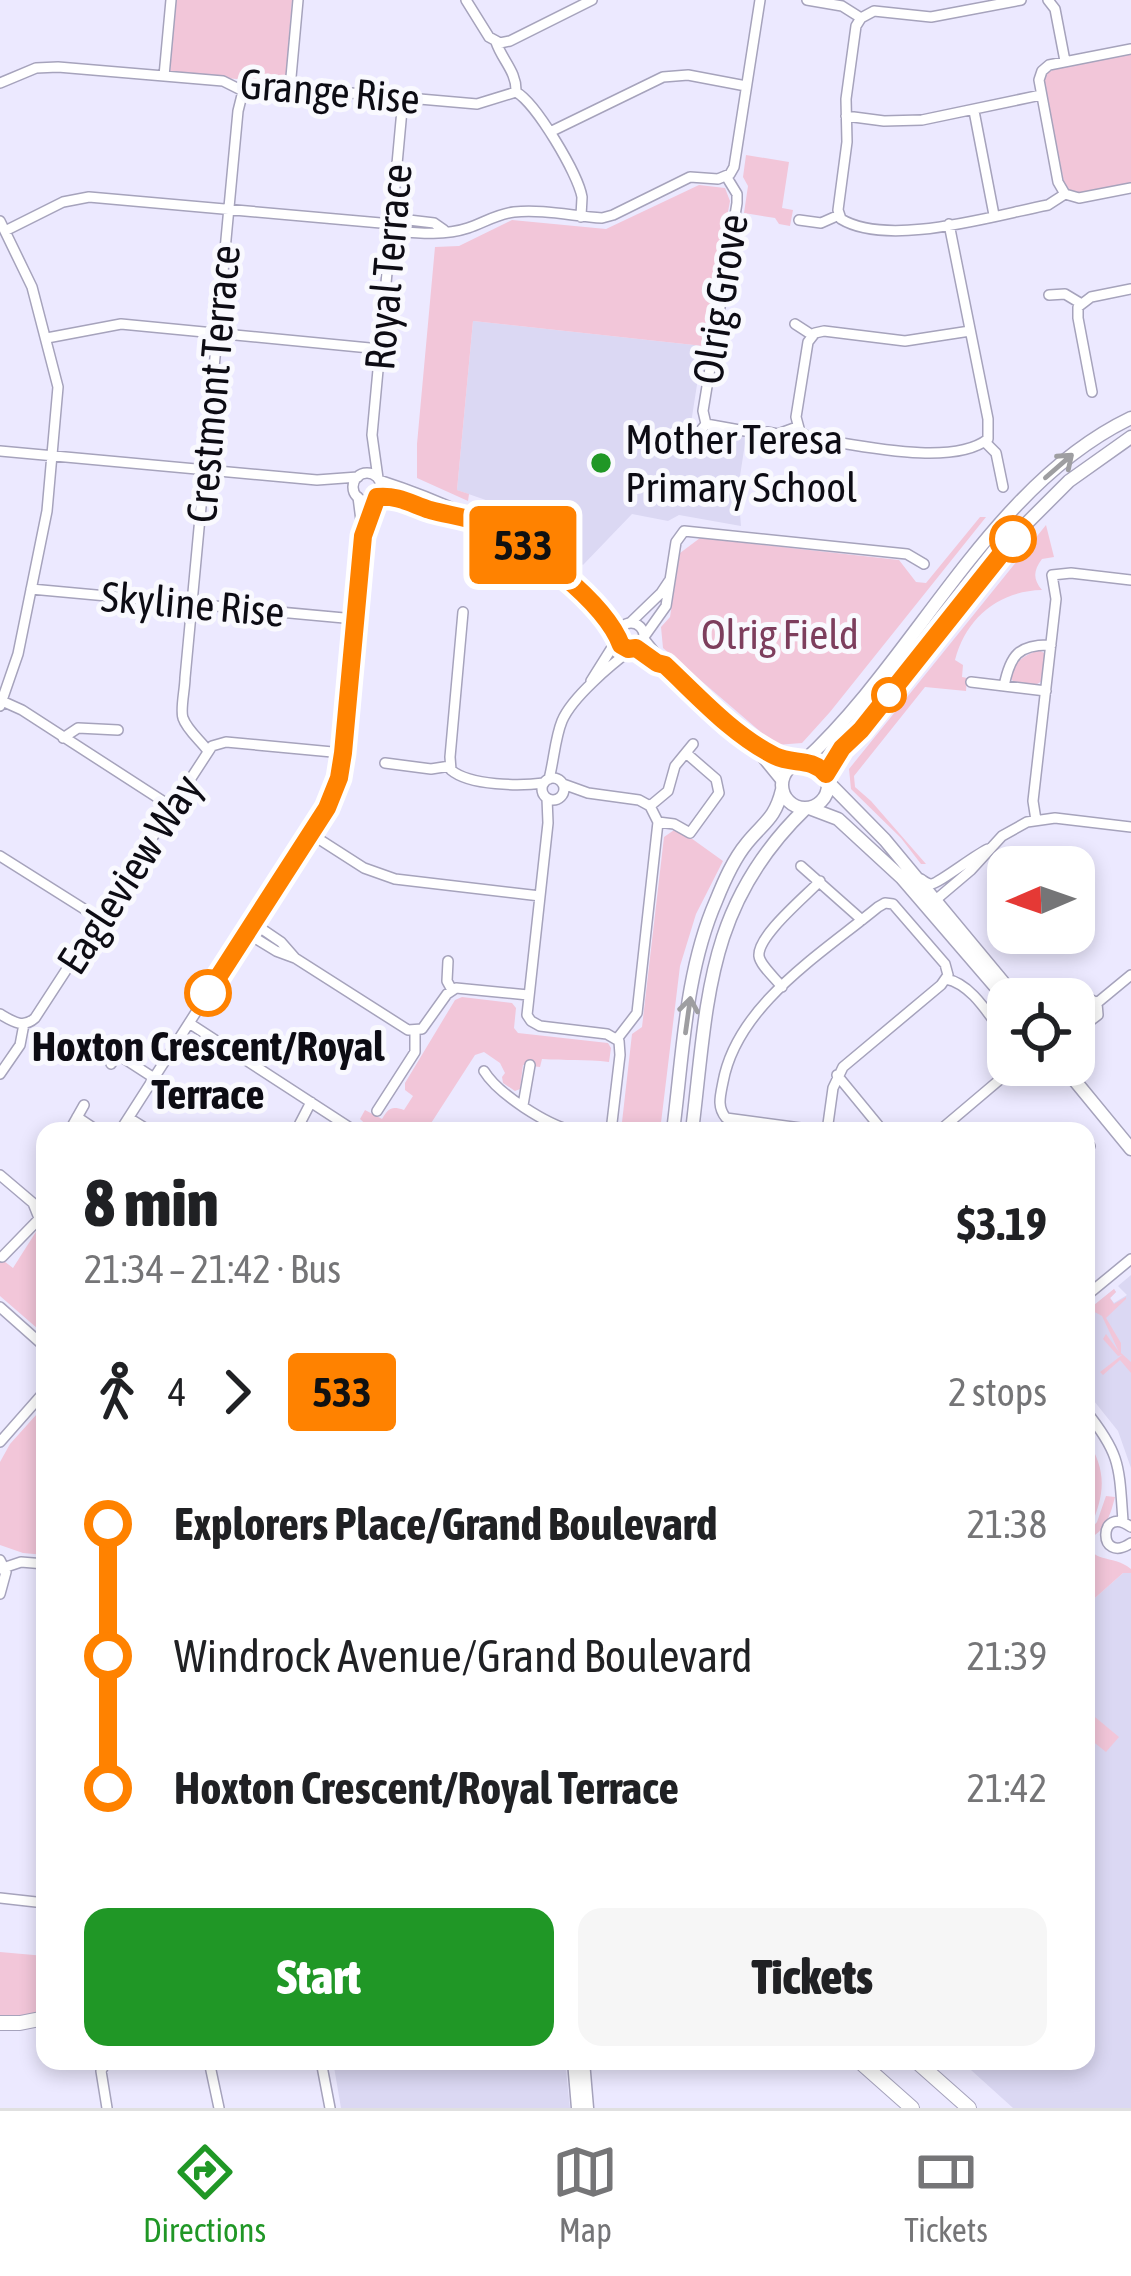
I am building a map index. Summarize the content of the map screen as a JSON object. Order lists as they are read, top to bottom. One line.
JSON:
{"streets":{"street":["Grange Rise","Royal Terrace","Olrig Grove","Crestmont Terrace","Skyline Rise","Eagleview Way"]},"crossings":[["Grange Rise","Royal Terrace"],["Grange Rise","Crestmont Terrace"],["Crestmont Terrace","Skyline Rise"],["Crestmont Terrace","Eagleview Way"]],"parks":["Olrig Field"],"places":["Mother Teresa Primary School","Hoxton Crescent/Royal Terrace"],"lines":["bus line 533"],"north":"left","page":{"on_map":"533","heading":["8 min","21:34 – 21:42 · Bus","$3.19"],"legs":["4","533","2 stops"],"list":[{"name":"Explorers Place/Grand Boulevard","value":"21:38"},{"name":"Windrock Avenue/Grand Boulevard","value":"21:39"},{"name":"Hoxton Crescent/Royal Terrace","value":"21:42"}],"buttons":["Start","Tickets"],"tabs":["Directions","Map","Tickets"]}}
